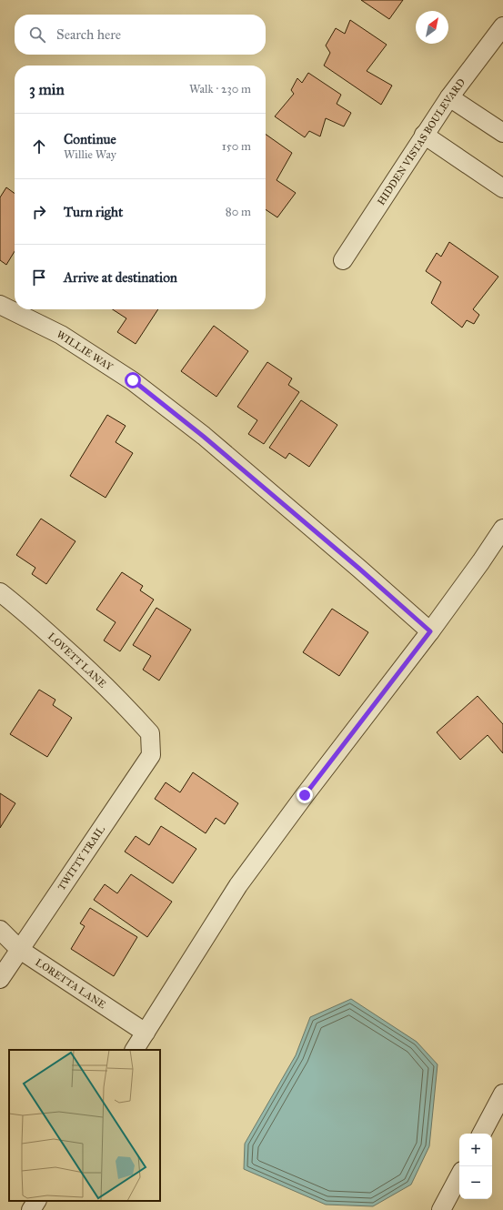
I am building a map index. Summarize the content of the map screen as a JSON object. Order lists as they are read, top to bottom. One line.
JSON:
{"streets":{"street":["HIDDEN VISTAS BOULEVARD","WILLIE WAY","LOVETT LANE","TWITTY TRAIL","LORETTA LANE"]},"crossings":[["LOVETT LANE","TWITTY TRAIL"],["TWITTY TRAIL","LORETTA LANE"]],"north":"top right","page":{"search":"Search here","heading":["3 min","Walk · 230 m"],"list":[["Continue","Willie Way","150 m"],["Turn right","80 m"],"Arrive at destination"],"map_buttons":["+","−"]}}
